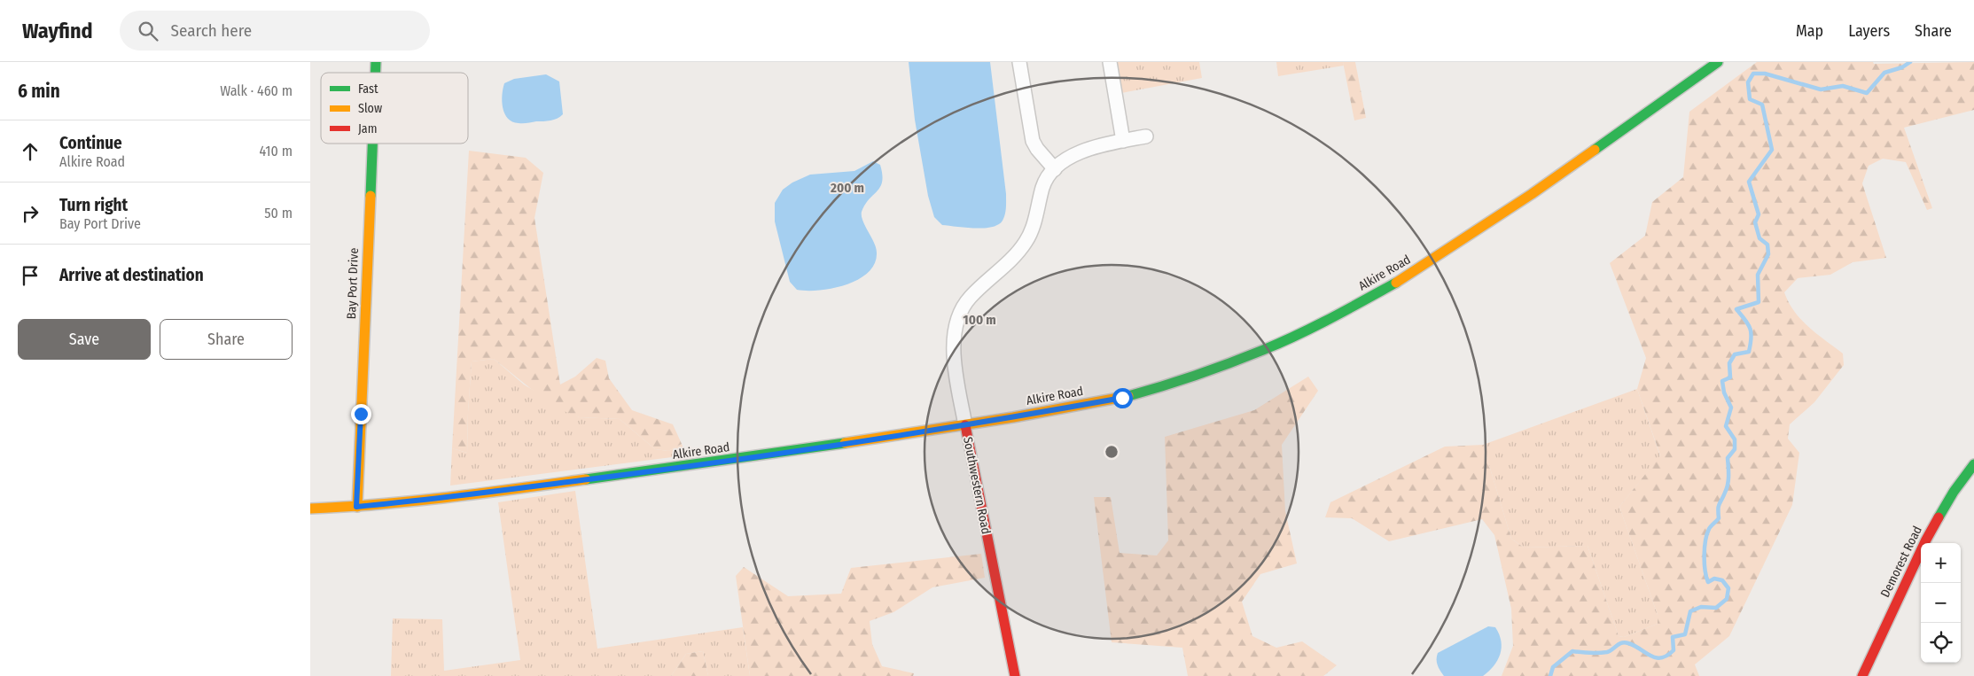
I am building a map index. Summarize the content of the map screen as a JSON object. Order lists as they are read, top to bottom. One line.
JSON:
{"streets":{"main road":["Alkire Road","Bay Port Drive","Southwestern Road","Demorest Road"]},"crossings":[["Alkire Road","Bay Port Drive"],["Alkire Road","Southwestern Road"]],"legend":["Fast","Slow","Jam"],"page":{"header":"Wayfind","search":"Search here","nav":["Map","Layers","Share"],"heading":["6 min","Walk · 460 m"],"list":[["Continue","Alkire Road","410 m"],["Turn right","Bay Port Drive","50 m"],"Arrive at destination"],"buttons":["Save","Share"],"map_buttons":["+","−"]},"rings":["200 m","100 m"]}
